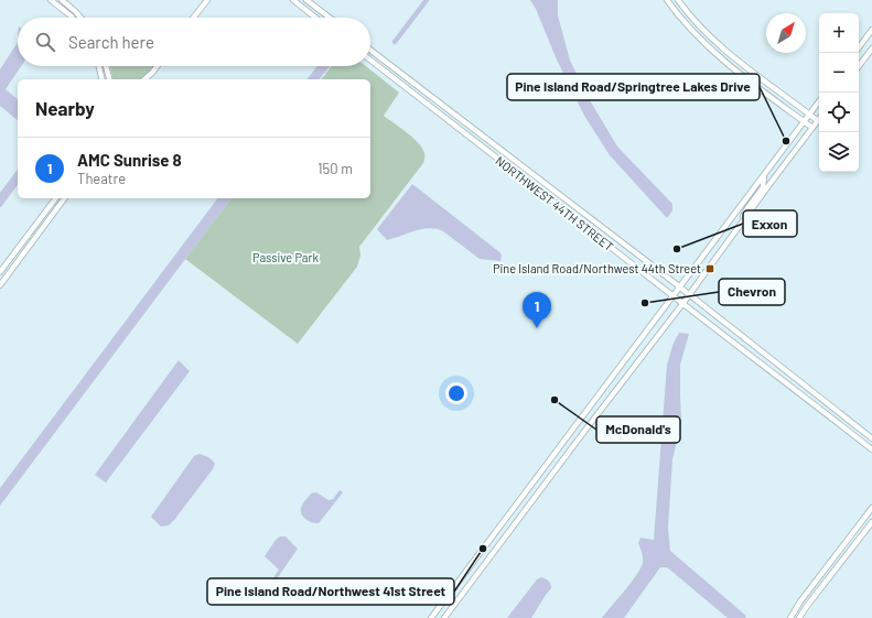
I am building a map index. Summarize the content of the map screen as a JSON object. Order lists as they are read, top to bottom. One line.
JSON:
{"streets":{"street":["NORTHWEST 44TH STREET"]},"parks":["Passive Park"],"places":{"other":["Pine Island Road/Springtree Lakes Drive","Exxon","Chevron","McDonald's","Pine Island Road/Northwest 41st Street"],"transit":["Pine Island Road/Northwest 44th Street"]},"north":"top right","page":{"map_buttons":["+","−"],"search":"Search here","heading":"Nearby","list":[{"mark":"1","name":"AMC Sunrise 8","note":"Theatre","value":"150 m"}],"pins":"1"}}
